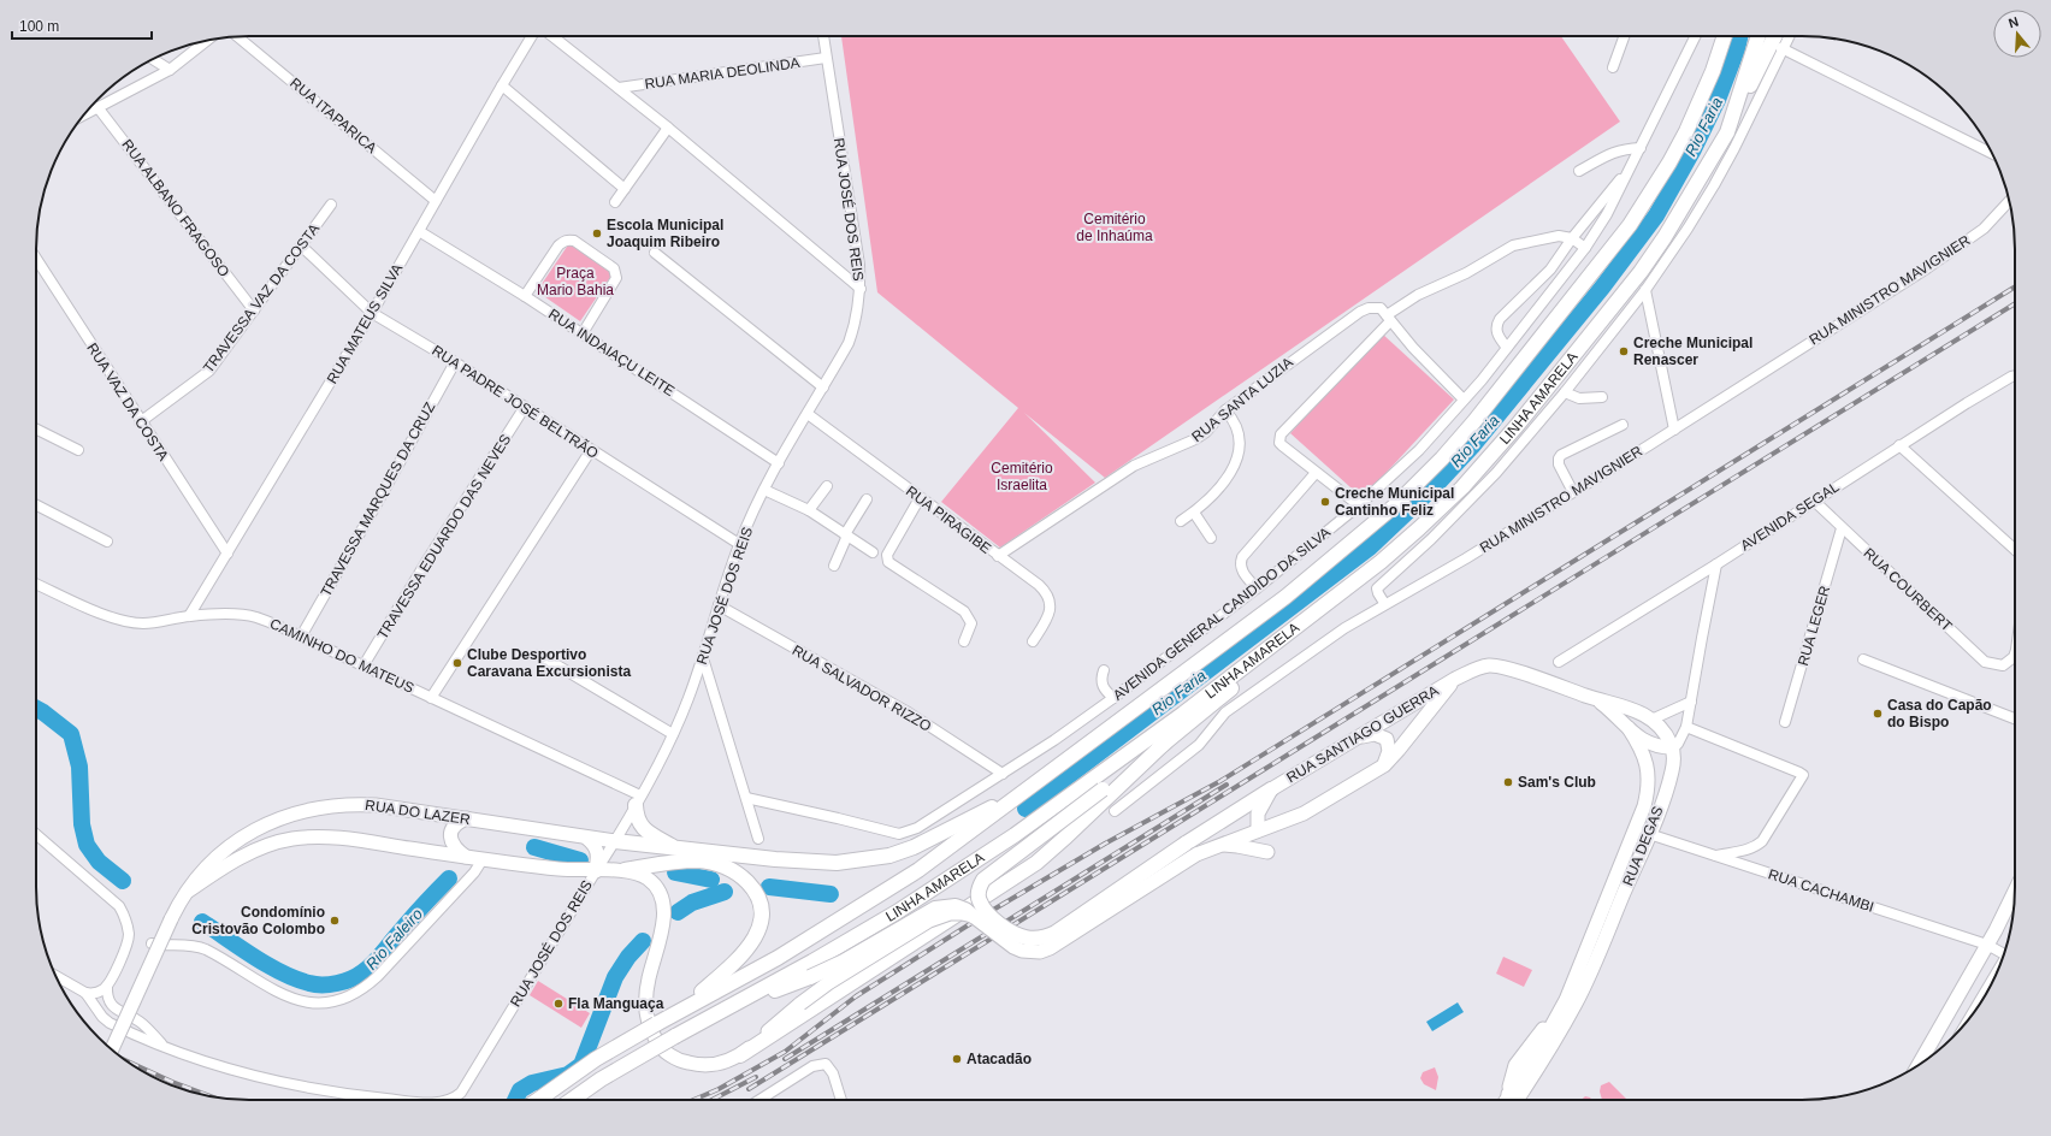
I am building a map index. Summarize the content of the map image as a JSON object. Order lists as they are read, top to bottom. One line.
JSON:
{"streets":{"highway":["LINHA AMARELA"],"main road":["RUA SANTIAGO GUERRA","RUA DO LAZER","RUA DEGAS"],"street":["RUA MARIA DEOLINDA","RUA ITAPARICA","RUA ALBANO FRAGOSO","RUA JOSÉ DOS REIS","RUA MINISTRO MAVIGNIER","TRAVESSA VAZ DA COSTA","RUA MATEUS SILVA","RUA INDAIAÇU LEITE","RUA SANTA LUZIA","RUA VAZ DA COSTA","RUA PADRE JOSÉ BELTRÃO","TRAVESSA MARQUES DA CRUZ","AVENIDA SEGAL","RUA PIRAGIBE","TRAVESSA EDUARDO DAS NEVES","RUA COURBERT","AVENIDA GENERAL CANDIDO DA SILVA","RUA LEGER","CAMINHO DO MATEUS","RUA SALVADOR RIZZO","RUA CACHAMBI"]},"crossings":[["RUA MARIA DEOLINDA","RUA JOSÉ DOS REIS"],["RUA ITAPARICA","RUA MATEUS SILVA"],["RUA ALBANO FRAGOSO","TRAVESSA VAZ DA COSTA"],["RUA JOSÉ DOS REIS","RUA INDAIAÇU LEITE"],["RUA JOSÉ DOS REIS","RUA PADRE JOSÉ BELTRÃO"],["RUA JOSÉ DOS REIS","RUA PIRAGIBE"],["RUA JOSÉ DOS REIS","CAMINHO DO MATEUS"],["RUA JOSÉ DOS REIS","RUA SALVADOR RIZZO"],["RUA JOSÉ DOS REIS","RUA DO LAZER"],["TRAVESSA VAZ DA COSTA","RUA VAZ DA COSTA"],["TRAVESSA VAZ DA COSTA","RUA PADRE JOSÉ BELTRÃO"],["RUA MATEUS SILVA","RUA INDAIAÇU LEITE"],["RUA MATEUS SILVA","RUA VAZ DA COSTA"],["RUA MATEUS SILVA","RUA PADRE JOSÉ BELTRÃO"],["RUA MATEUS SILVA","CAMINHO DO MATEUS"],["RUA SANTA LUZIA","RUA PIRAGIBE"],["RUA PADRE JOSÉ BELTRÃO","TRAVESSA MARQUES DA CRUZ"],["RUA PADRE JOSÉ BELTRÃO","TRAVESSA EDUARDO DAS NEVES"],["TRAVESSA MARQUES DA CRUZ","CAMINHO DO MATEUS"],["AVENIDA SEGAL","RUA COURBERT"],["AVENIDA SEGAL","RUA DEGAS"],["TRAVESSA EDUARDO DAS NEVES","CAMINHO DO MATEUS"],["RUA COURBERT","RUA LEGER"],["AVENIDA GENERAL CANDIDO DA SILVA","RUA SALVADOR RIZZO"],["RUA SANTIAGO GUERRA","RUA DEGAS"],["RUA DEGAS","RUA CACHAMBI"]],"water":["Rio Faria","Rio Faleiro"],"parks":["Cemitério de Inhaúma","Praça Mario Bahia","Cemitério Israelita"],"places":["Escola Municipal Joaquim Ribeiro","Creche Municipal Renascer","Creche Municipal Cantinho Feliz","Clube Desportivo Caravana Excursionista","Casa do Capão do Bispo","Sam's Club","Condomínio Cristovão Colombo","Fla Manguaça","Atacadão"],"scale_bar":"100 m","north":"top"}
